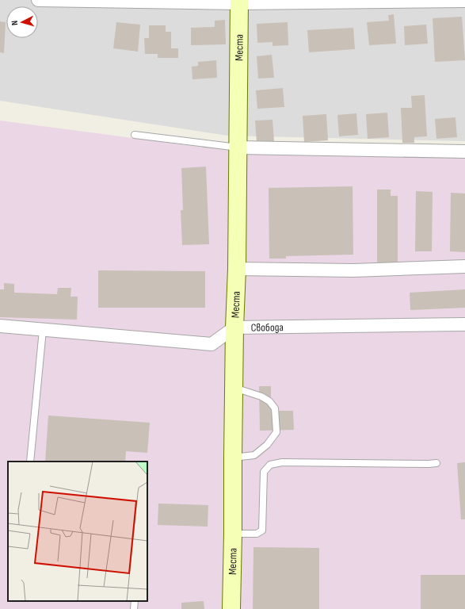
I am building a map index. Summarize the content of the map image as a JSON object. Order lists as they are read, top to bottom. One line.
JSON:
{"streets":{"street":["Места","Свобода"]},"crossings":[["Места","Свобода"]],"north":"left"}
